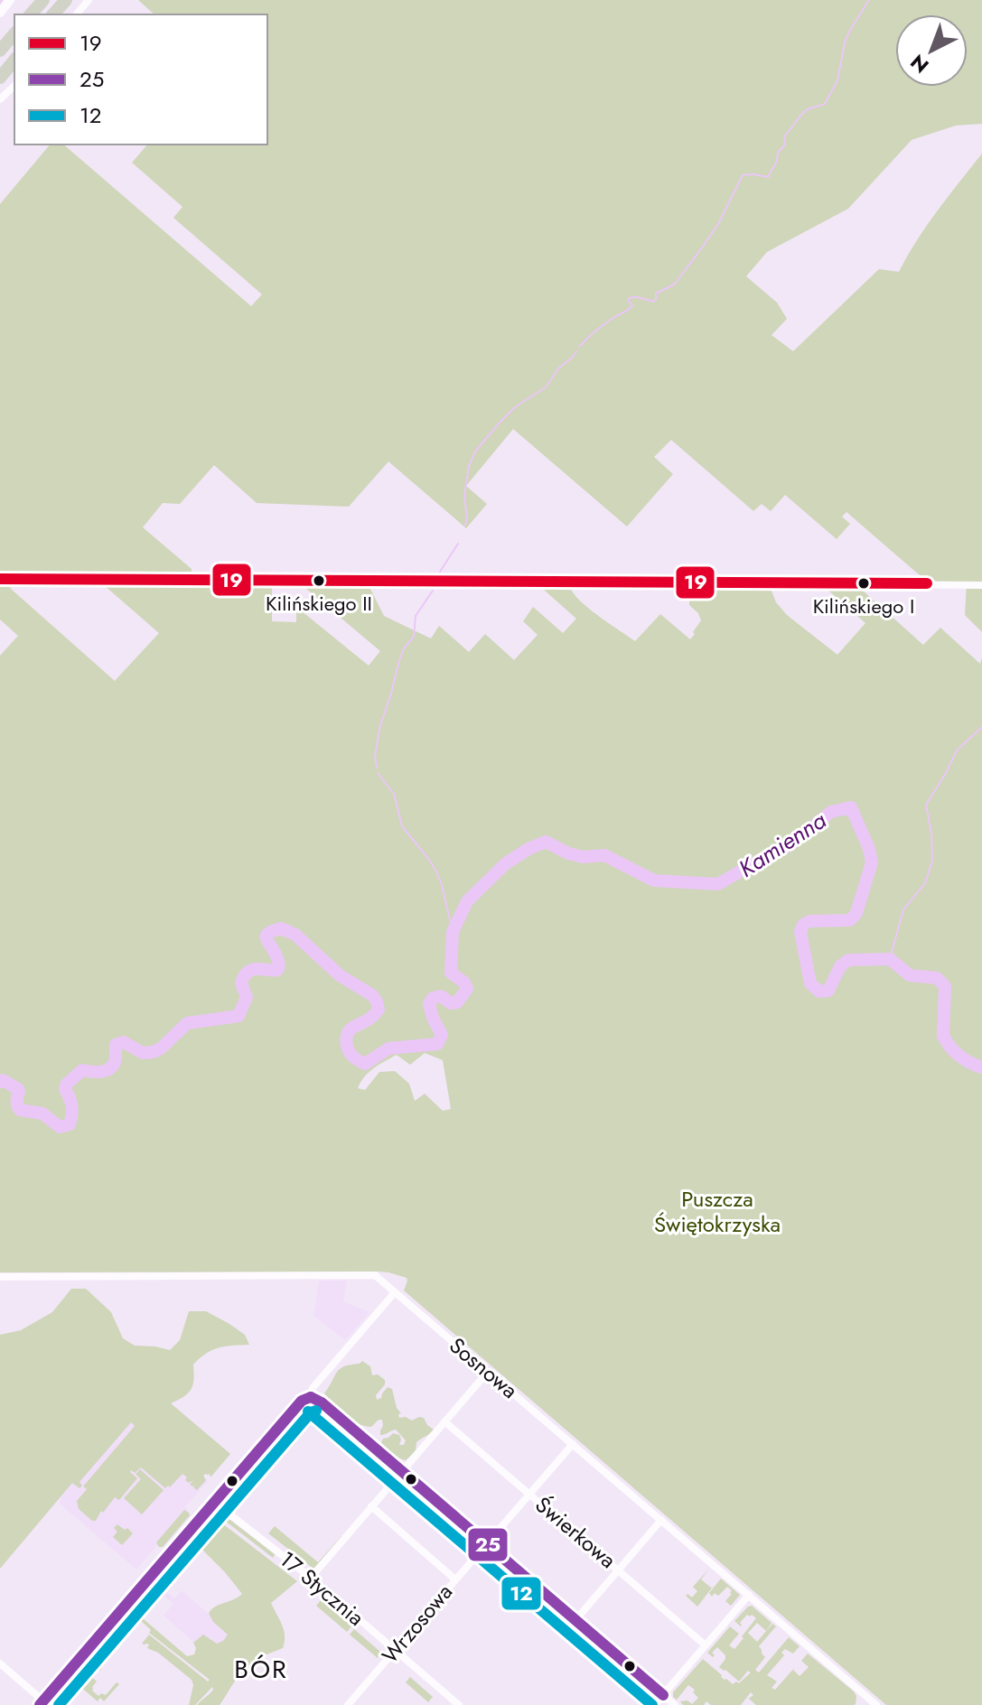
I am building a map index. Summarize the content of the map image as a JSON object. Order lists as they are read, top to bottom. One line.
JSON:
{"streets":{"street":["Sosnowa","Świerkowa","17 Stycznia","Wrzosowa"]},"crossings":[["Sosnowa","Wrzosowa"],["Świerkowa","Wrzosowa"],["17 Stycznia","Wrzosowa"]],"districts":["BÓR"],"water":["Kamienna"],"parks":["Puszcza Świętokrzyska"],"places":["Kilińskiego II","Kilińskiego I"],"lines":["transit line 19","transit line 25","transit line 12"],"legend":["19","25","12"],"north":"bottom left"}
